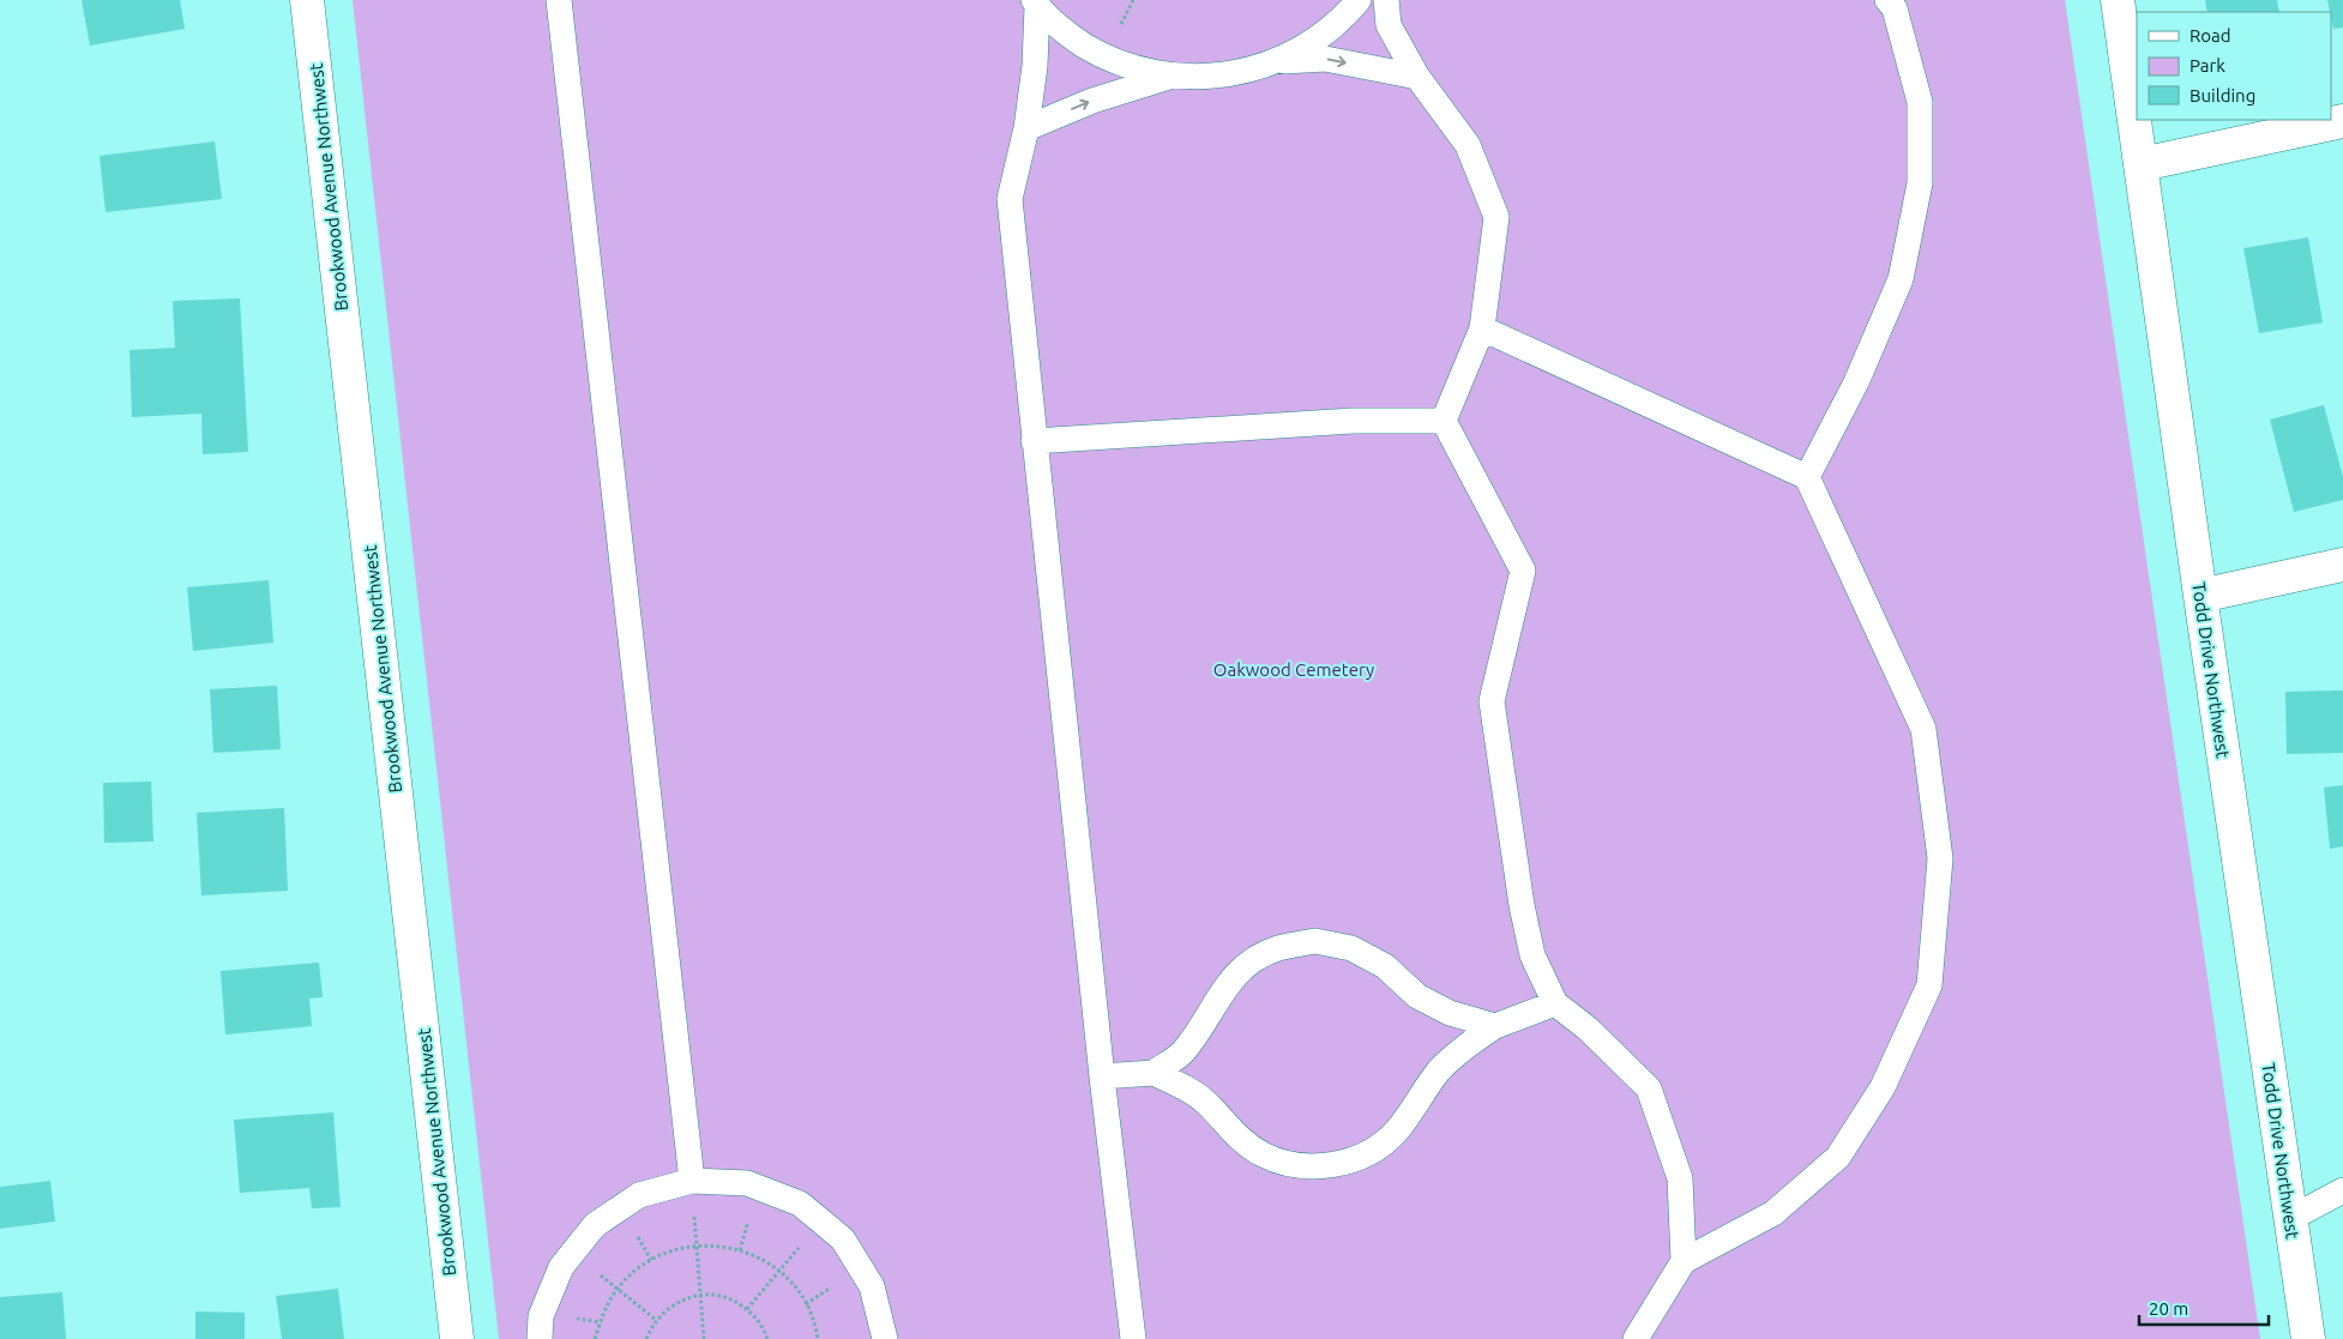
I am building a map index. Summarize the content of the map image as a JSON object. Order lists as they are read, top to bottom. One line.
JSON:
{"streets":{"street":["Brookwood Avenue Northwest","Todd Drive Northwest"]},"parks":["Oakwood Cemetery"],"legend":["Road","Park","Building"],"scale_bar":"20 m"}
